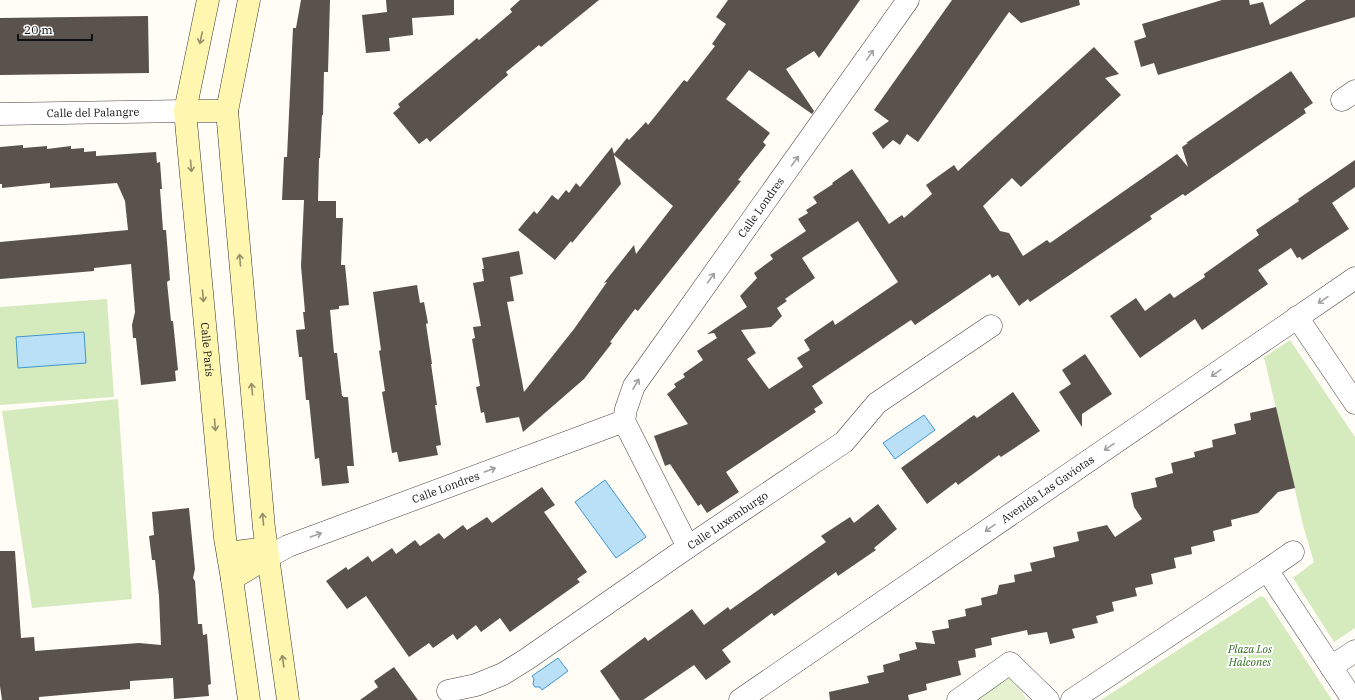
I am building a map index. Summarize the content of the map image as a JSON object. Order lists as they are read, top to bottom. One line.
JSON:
{"streets":{"main road":["Calle París"],"street":["Calle del Palangre","Calle Londres","Avenida Las Gaviotas","Calle Luxemburgo"]},"crossings":[["Calle del Palangre","Calle París"]],"one_way":["Calle Londres"],"parks":["Plaza Los Halcones"],"scale_bar":"20 m"}
